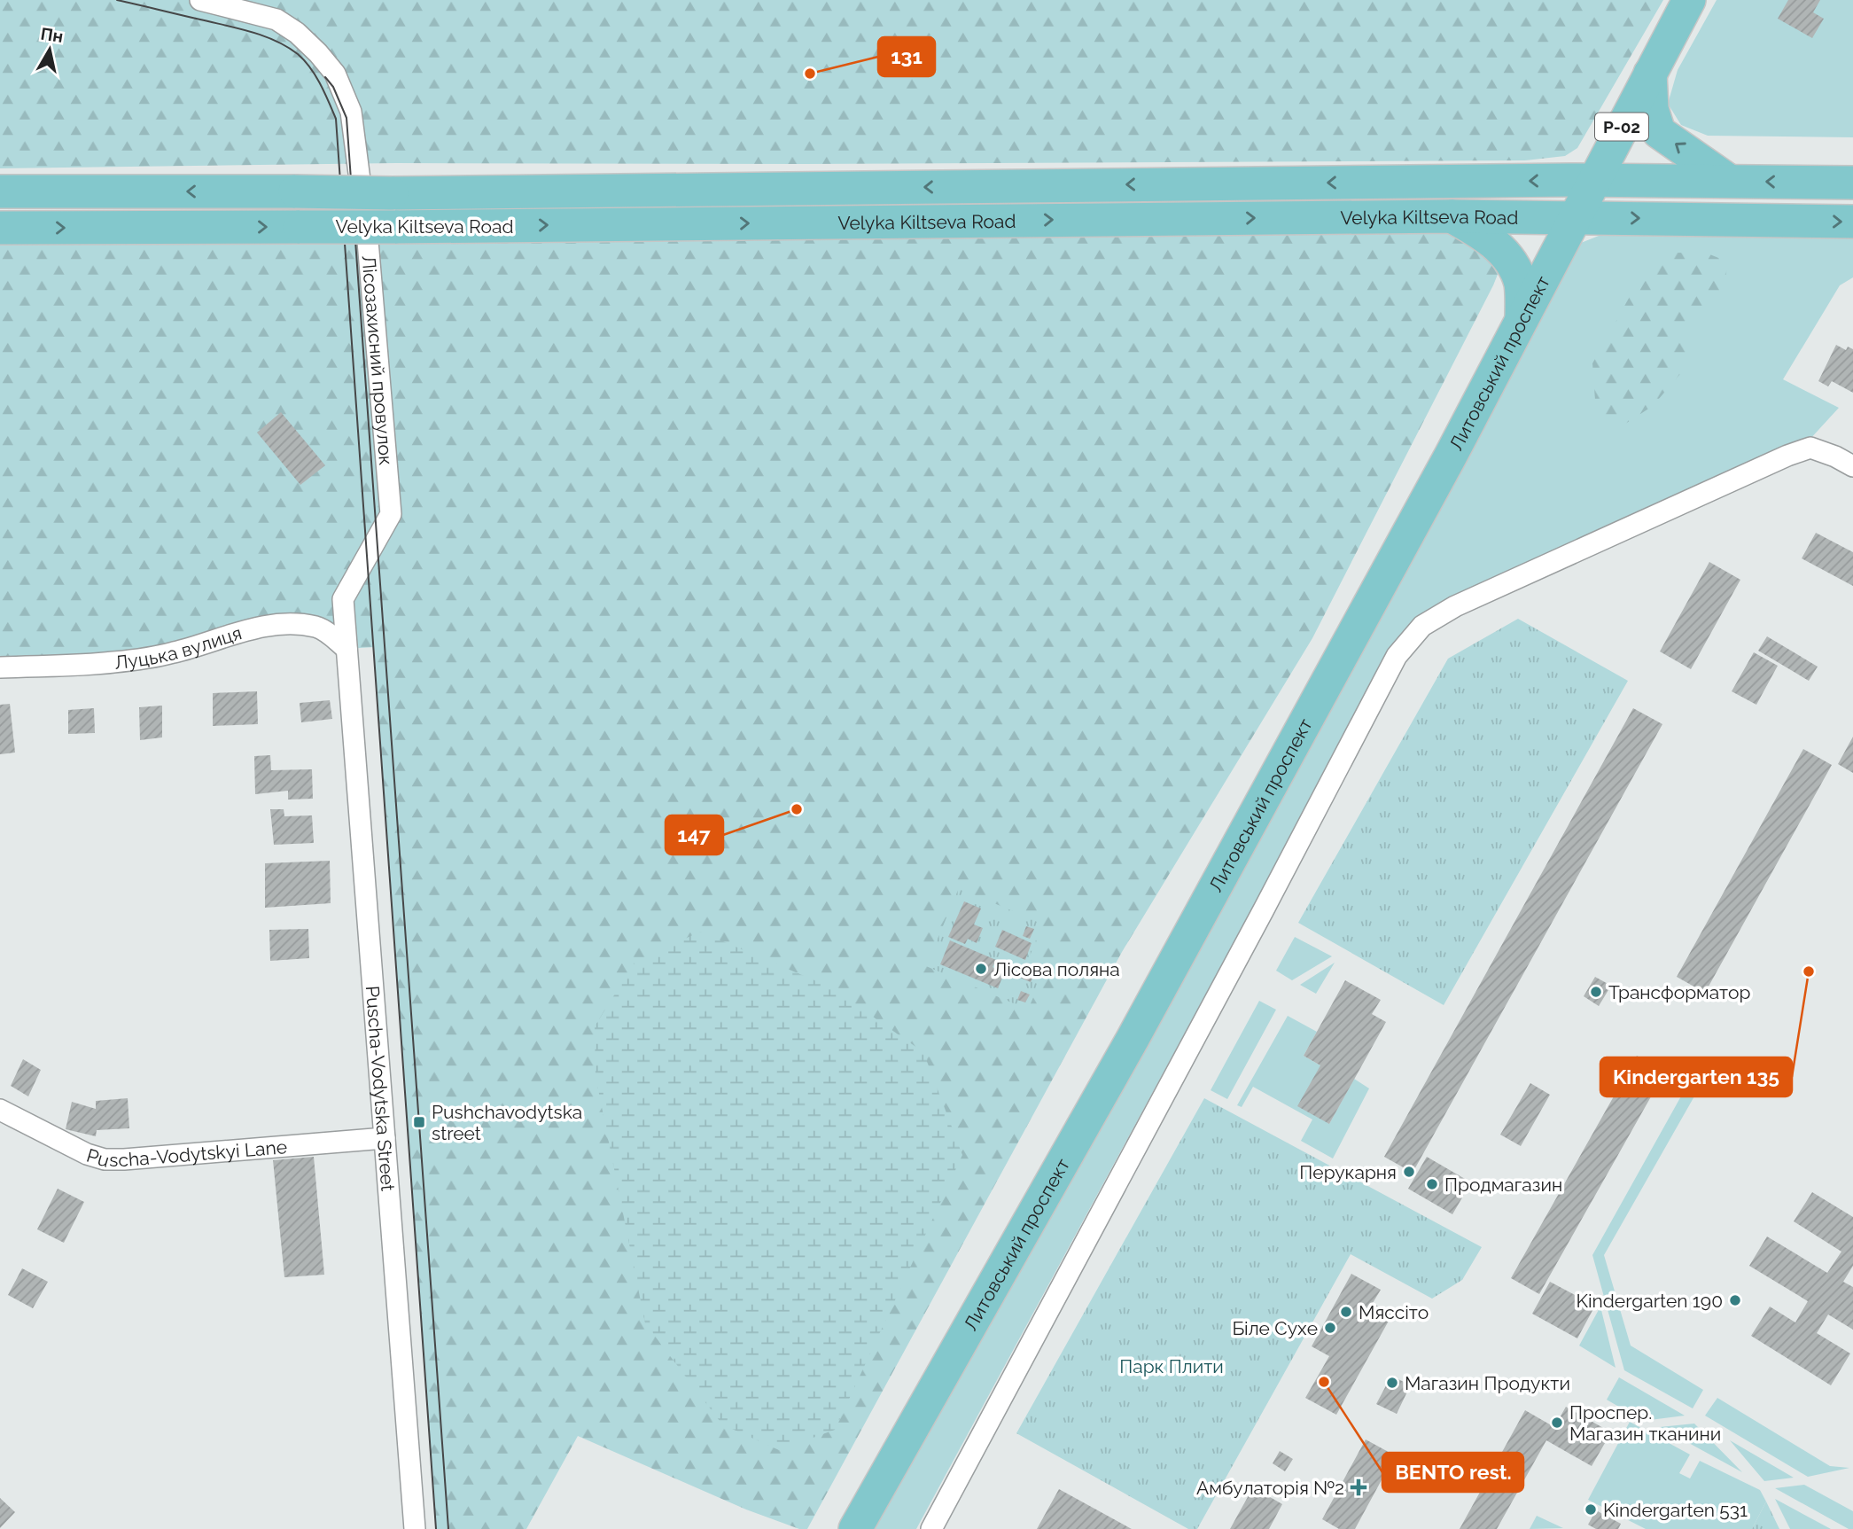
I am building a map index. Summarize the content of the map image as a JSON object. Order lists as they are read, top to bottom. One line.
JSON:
{"streets":{"main road":["Р-02","Velyka Kiltseva Road","Литовський проспект"],"street":["Лісозахисний провулок","Луцька вулиця","Puscha-Vodytska Street","Puscha-Vodytskyi Lane"]},"crossings":[["Р-02","Литовський проспект"],["Velyka Kiltseva Road","Литовський проспект"],["Лісозахисний провулок","Луцька вулиця"],["Лісозахисний провулок","Puscha-Vodytska Street"],["Луцька вулиця","Puscha-Vodytska Street"],["Puscha-Vodytska Street","Puscha-Vodytskyi Lane"]],"parks":["Парк Плити"],"places":{"other":["131","147","Лісова поляна","Kindergarten 135","Трансформатор","Перукарня","Продмагазин","Kindergarten 190","Мяссіто","Біле Сухе","BENTO rest.","Магазин Продукти","Проспер. Магазин тканини","Kindergarten 531"],"transit":["Pushchavodytska street"],"health":["Амбулаторія №2"]},"north":"top"}
